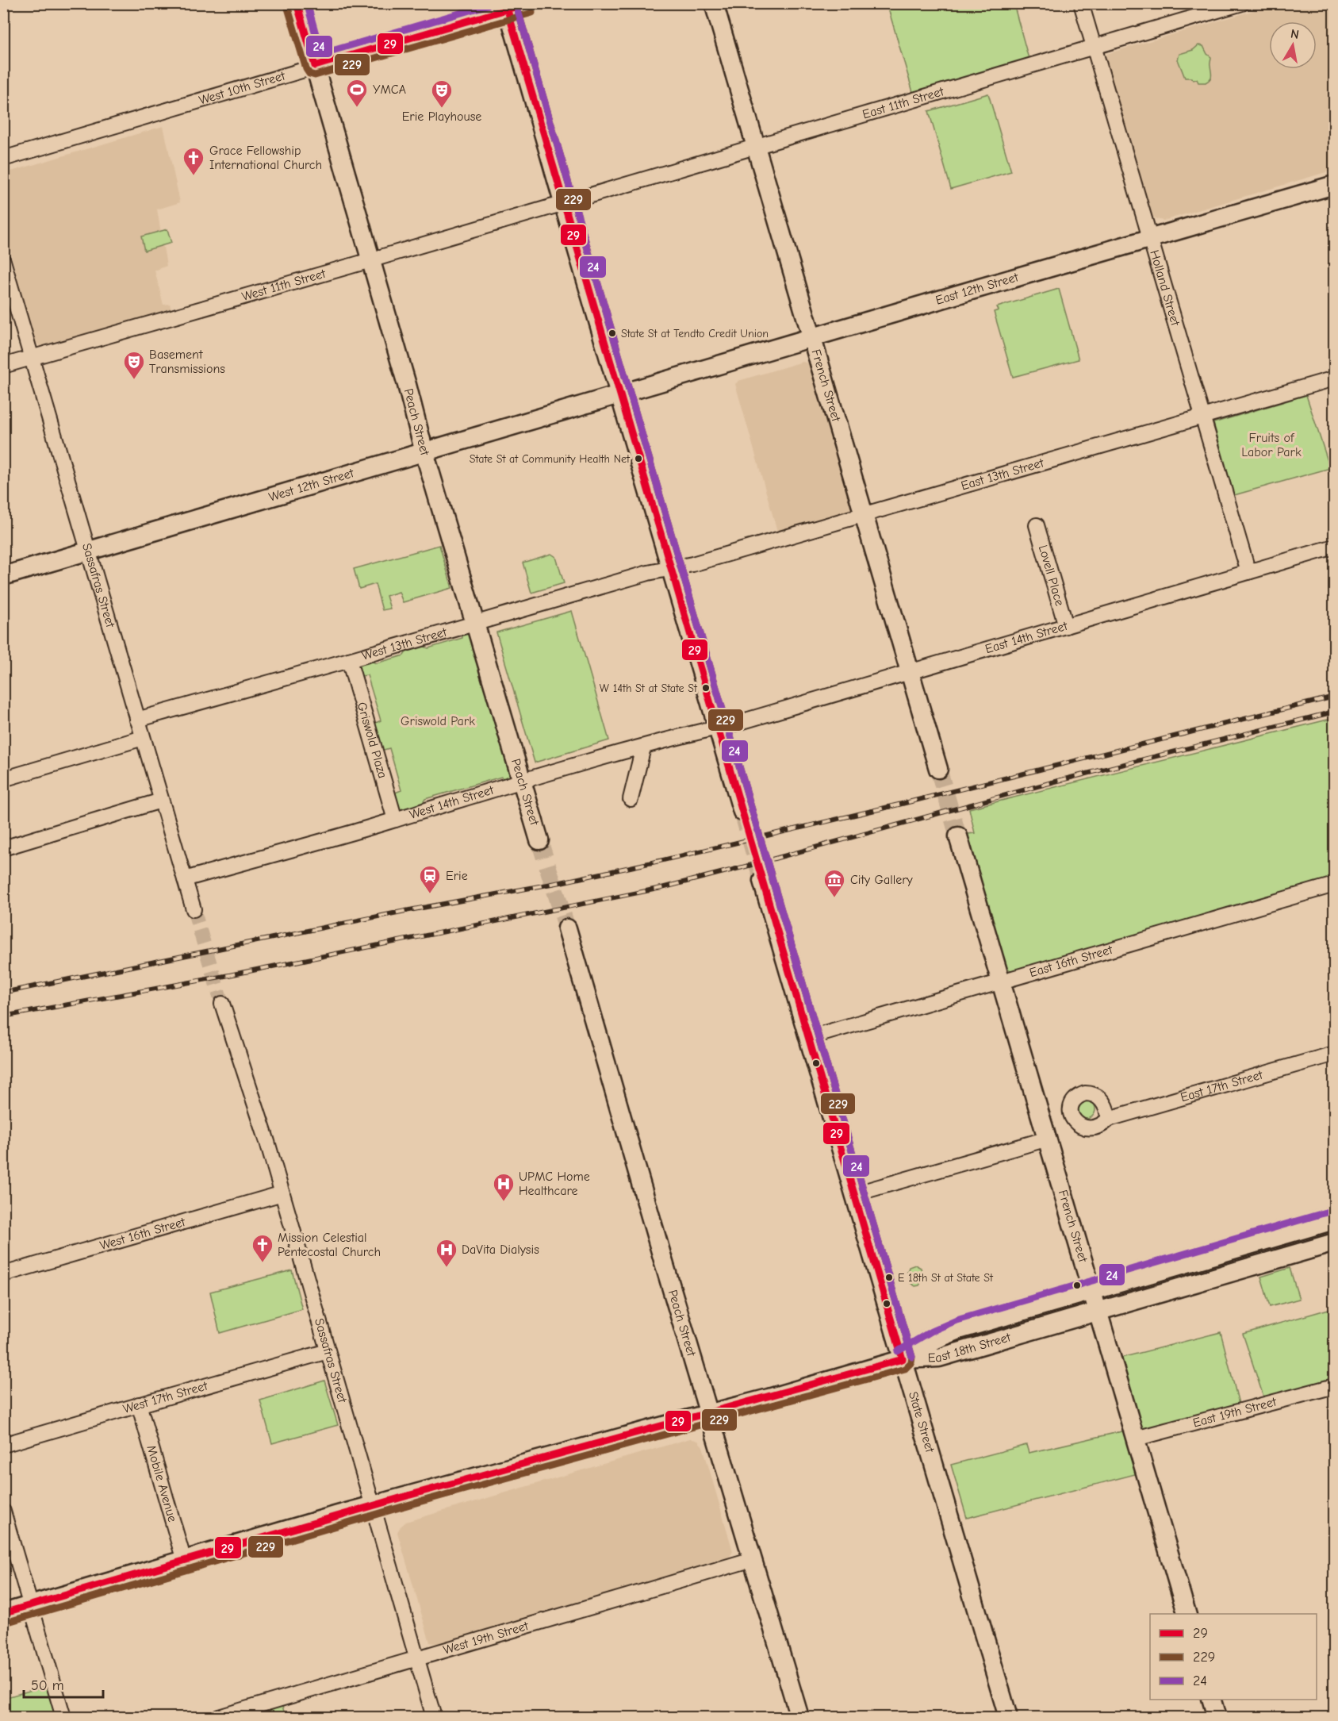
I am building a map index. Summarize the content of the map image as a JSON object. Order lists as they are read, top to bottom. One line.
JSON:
{"streets":{"main road":["East 12th Street","French Street","Peach Street","West 12th Street","East 18th Street","State Street"],"street":["West 10th Street","East 11th Street","West 11th Street","Holland Street","East 13th Street","Lovell Place","Sassafras Street","East 14th Street","West 13th Street","Griswold Plaza","West 14th Street","East 16th Street","East 17th Street","West 16th Street","West 17th Street","East 19th Street","Mobile Avenue","West 19th Street"]},"crossings":[["West 10th Street","Peach Street"],["East 11th Street","West 11th Street"],["East 11th Street","Holland Street"],["East 11th Street","French Street"],["West 11th Street","Peach Street"],["West 11th Street","Sassafras Street"],["Holland Street","East 12th Street"],["Holland Street","East 13th Street"],["Holland Street","East 14th Street"],["East 12th Street","French Street"],["East 12th Street","West 12th Street"],["French Street","East 13th Street"],["French Street","East 14th Street"],["French Street","East 16th Street"],["French Street","East 18th Street"],["French Street","East 19th Street"],["Peach Street","West 12th Street"],["Peach Street","West 13th Street"],["Peach Street","West 14th Street"],["Peach Street","West 19th Street"],["East 13th Street","West 13th Street"],["West 12th Street","Sassafras Street"],["Lovell Place","East 14th Street"],["Sassafras Street","West 13th Street"],["Sassafras Street","West 14th Street"],["Sassafras Street","West 16th Street"],["Sassafras Street","West 17th Street"],["Sassafras Street","West 19th Street"],["East 14th Street","West 14th Street"],["West 13th Street","Griswold Plaza"],["Griswold Plaza","West 14th Street"],["East 16th Street","State Street"],["East 18th Street","State Street"],["West 17th Street","Mobile Avenue"]],"parks":["Fruits of Labor Park","Griswold Park"],"places":{"sports":["YMCA"],"theatre":["Erie Playhouse","Basement Transmissions"],"church":["Grace Fellowship International Church","Mission Celestial Pentecostal Church"],"other":["State St at Tendto Credit Union","State St at Community Health Net","W 14th St at State St","E 18th St at State St"],"station":["Erie"],"museum":["City Gallery"],"hospital":["UPMC Home Healthcare","DaVita Dialysis"]},"lines":["transit line 29","transit line 24","transit line 229"],"legend":["29","229","24"],"scale_bar":"50 m","north":"top"}
